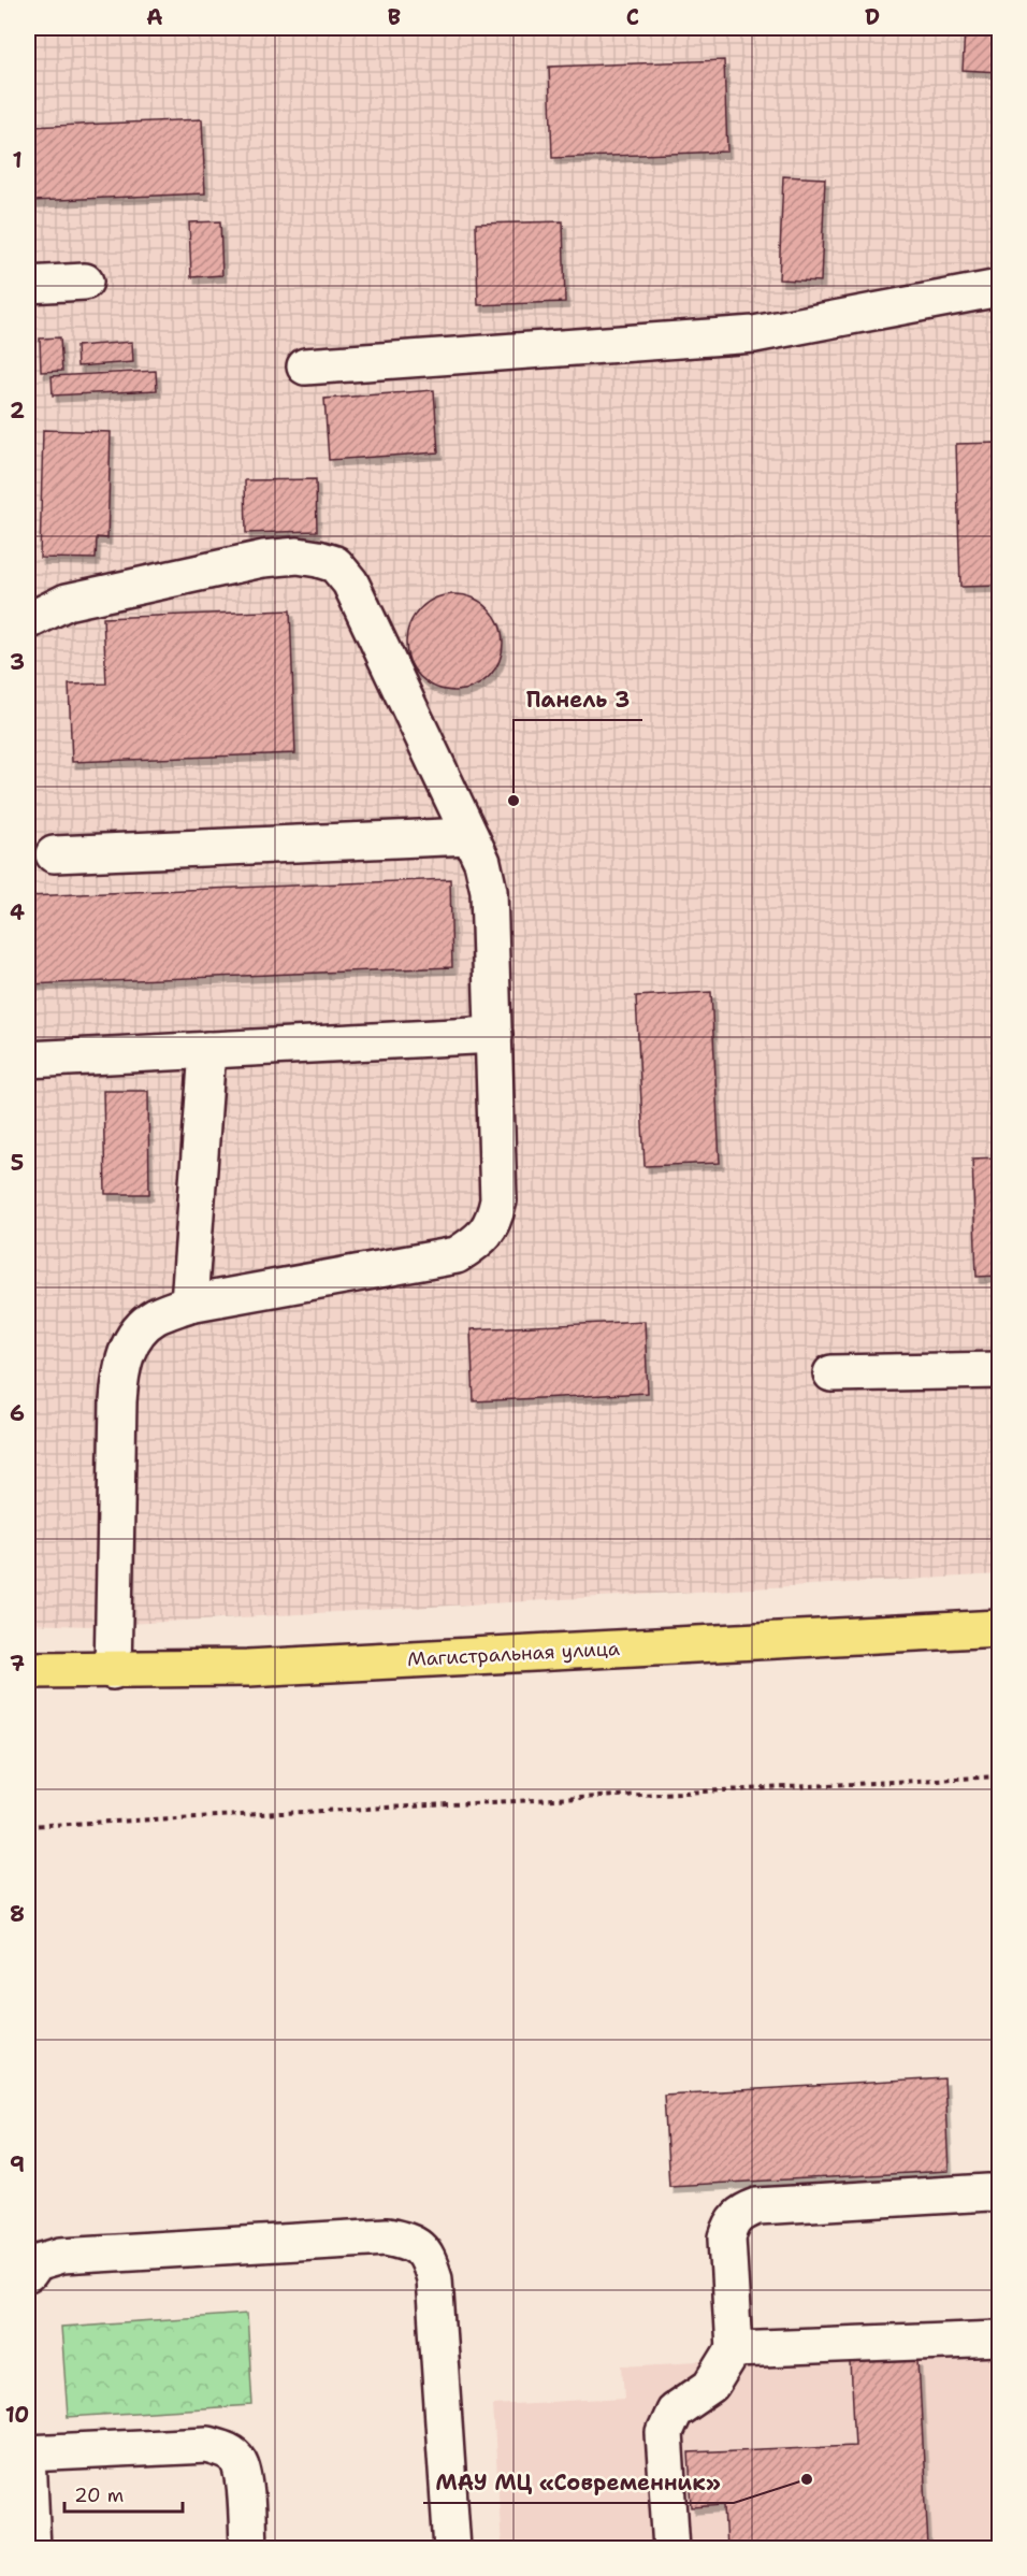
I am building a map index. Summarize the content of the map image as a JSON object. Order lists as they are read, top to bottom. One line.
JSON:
{"streets":{"main road":["Магистральная улица"]},"places":["Панель 3","МАУ МЦ «Современник»"],"scale_bar":"20 m","grid":{"columns":["A","B","C","D"],"rows":["1","2","3","4","5","6","7","8","9","10"]}}
